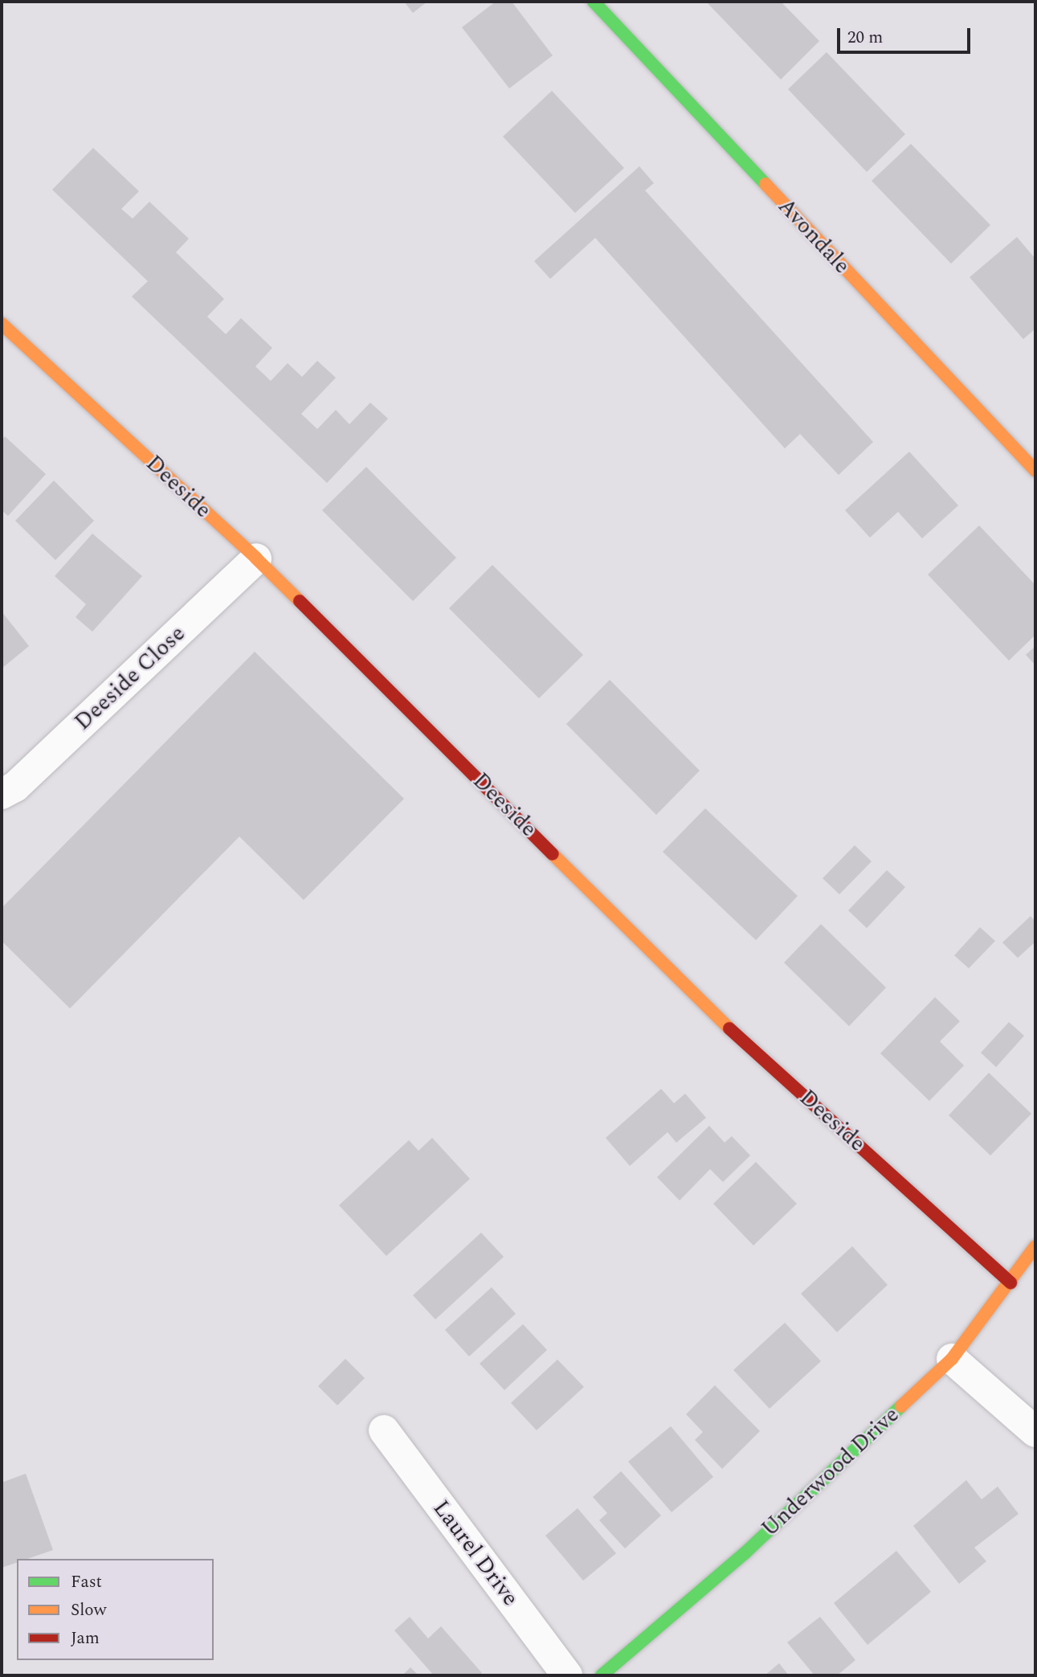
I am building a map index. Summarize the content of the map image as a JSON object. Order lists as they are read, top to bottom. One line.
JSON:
{"streets":{"street":["Avondale","Deeside","Deeside Close","Underwood Drive","Laurel Drive"]},"crossings":[["Deeside","Deeside Close"],["Deeside","Underwood Drive"]],"legend":["Fast","Slow","Jam"],"scale_bar":"20 m"}
